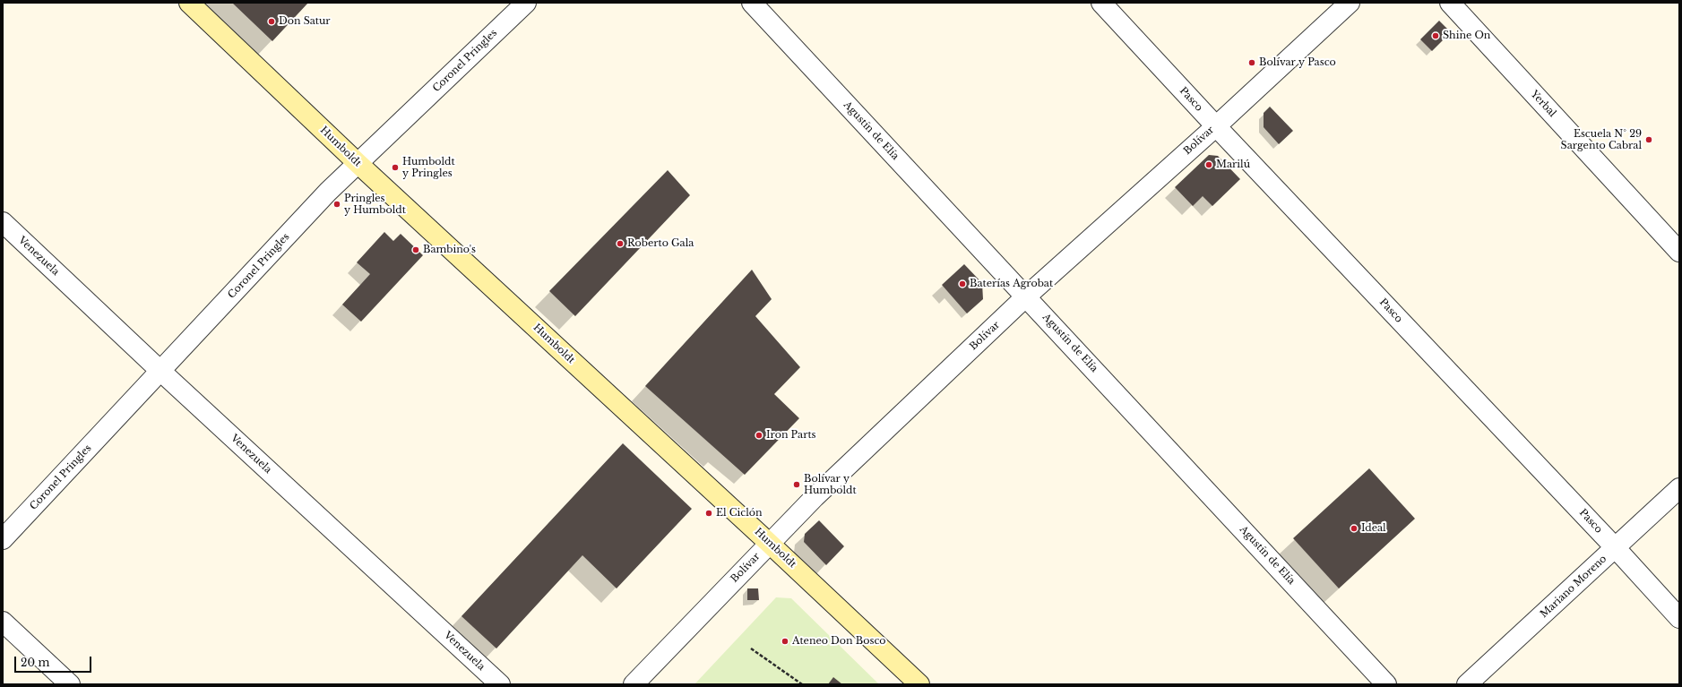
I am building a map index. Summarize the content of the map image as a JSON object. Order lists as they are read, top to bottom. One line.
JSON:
{"streets":{"street":["Coronel Pringles","Pasco","Yerbal","Agustín de Elía","Bolívar","Humboldt","Venezuela","Mariano Moreno"]},"crossings":[["Coronel Pringles","Humboldt"],["Coronel Pringles","Venezuela"],["Pasco","Bolívar"],["Pasco","Mariano Moreno"],["Agustín de Elía","Bolívar"],["Bolívar","Humboldt"]],"places":["Don Satur","Shine On","Bolívar y Pasco","Escuela N° 29 Sargento Cabral","Marilú","Humboldt y Pringles","Pringles y Humboldt","Roberto Gala","Bambino's","Baterías Agrobat","Iron Parts","Bolívar y Humboldt","El Ciclón","Ideal","Ateneo Don Bosco"],"scale_bar":"20 m"}
